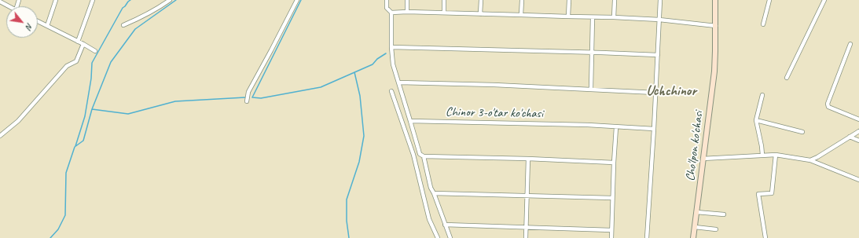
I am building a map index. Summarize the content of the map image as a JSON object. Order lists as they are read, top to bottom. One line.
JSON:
{"streets":{"main road":["Cho'lpon ko'chasi"],"street":["Chinor 3-o'tar ko'chasi"]},"districts":["Uchchinor"],"north":"bottom right"}
